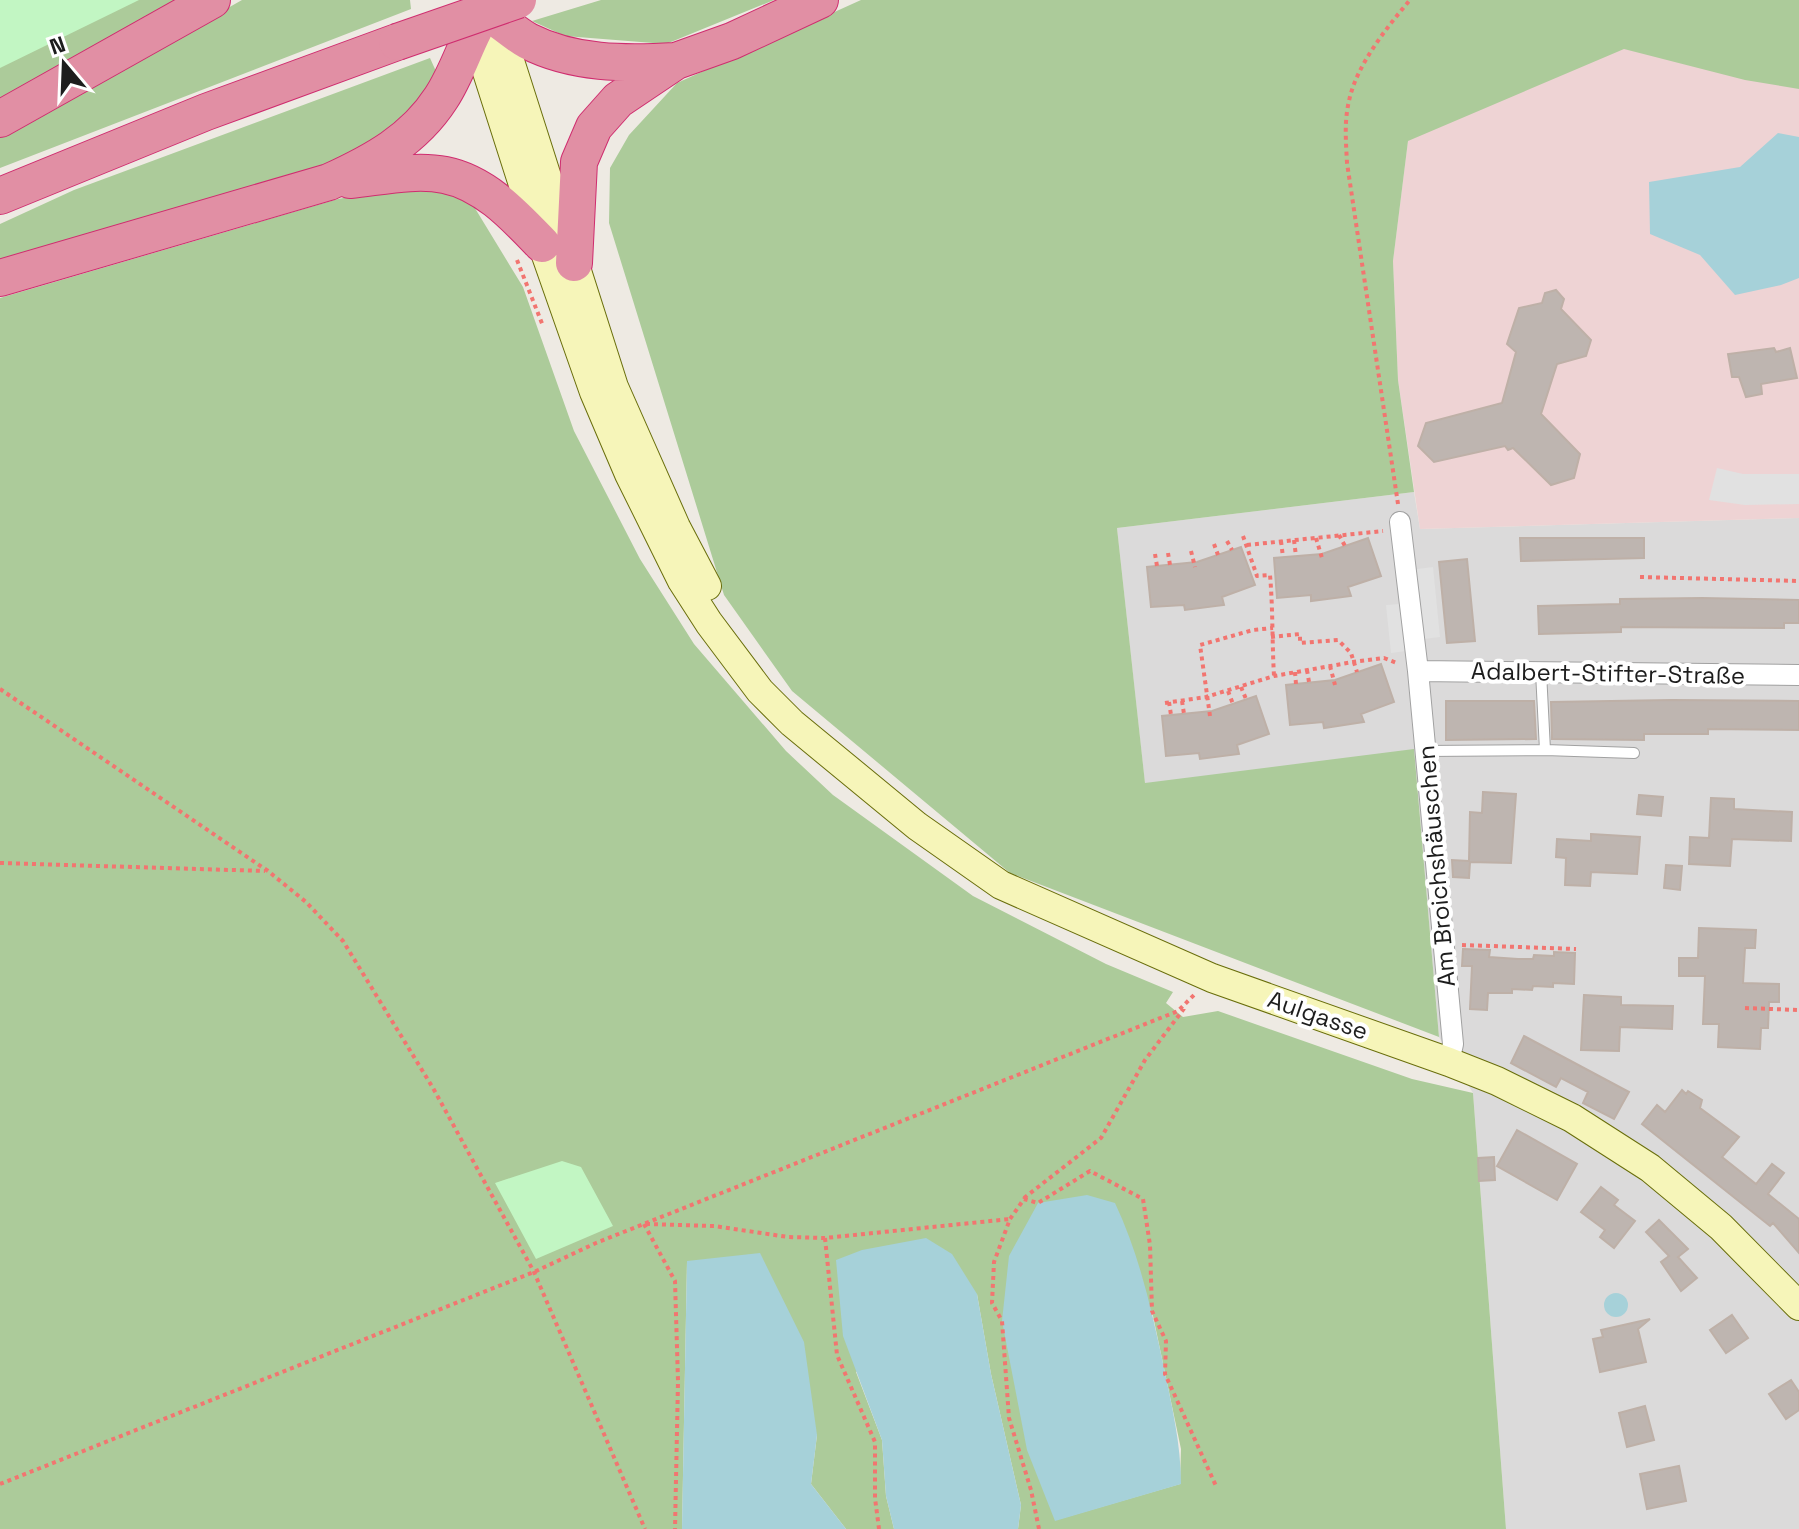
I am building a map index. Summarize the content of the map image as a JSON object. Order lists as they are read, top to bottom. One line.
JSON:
{"streets":{"main road":["Aulgasse"],"street":["Adalbert-Stifter-Straße","Am Broichshäuschen"]},"crossings":[["Adalbert-Stifter-Straße","Am Broichshäuschen"],["Am Broichshäuschen","Aulgasse"]],"north":"top"}
